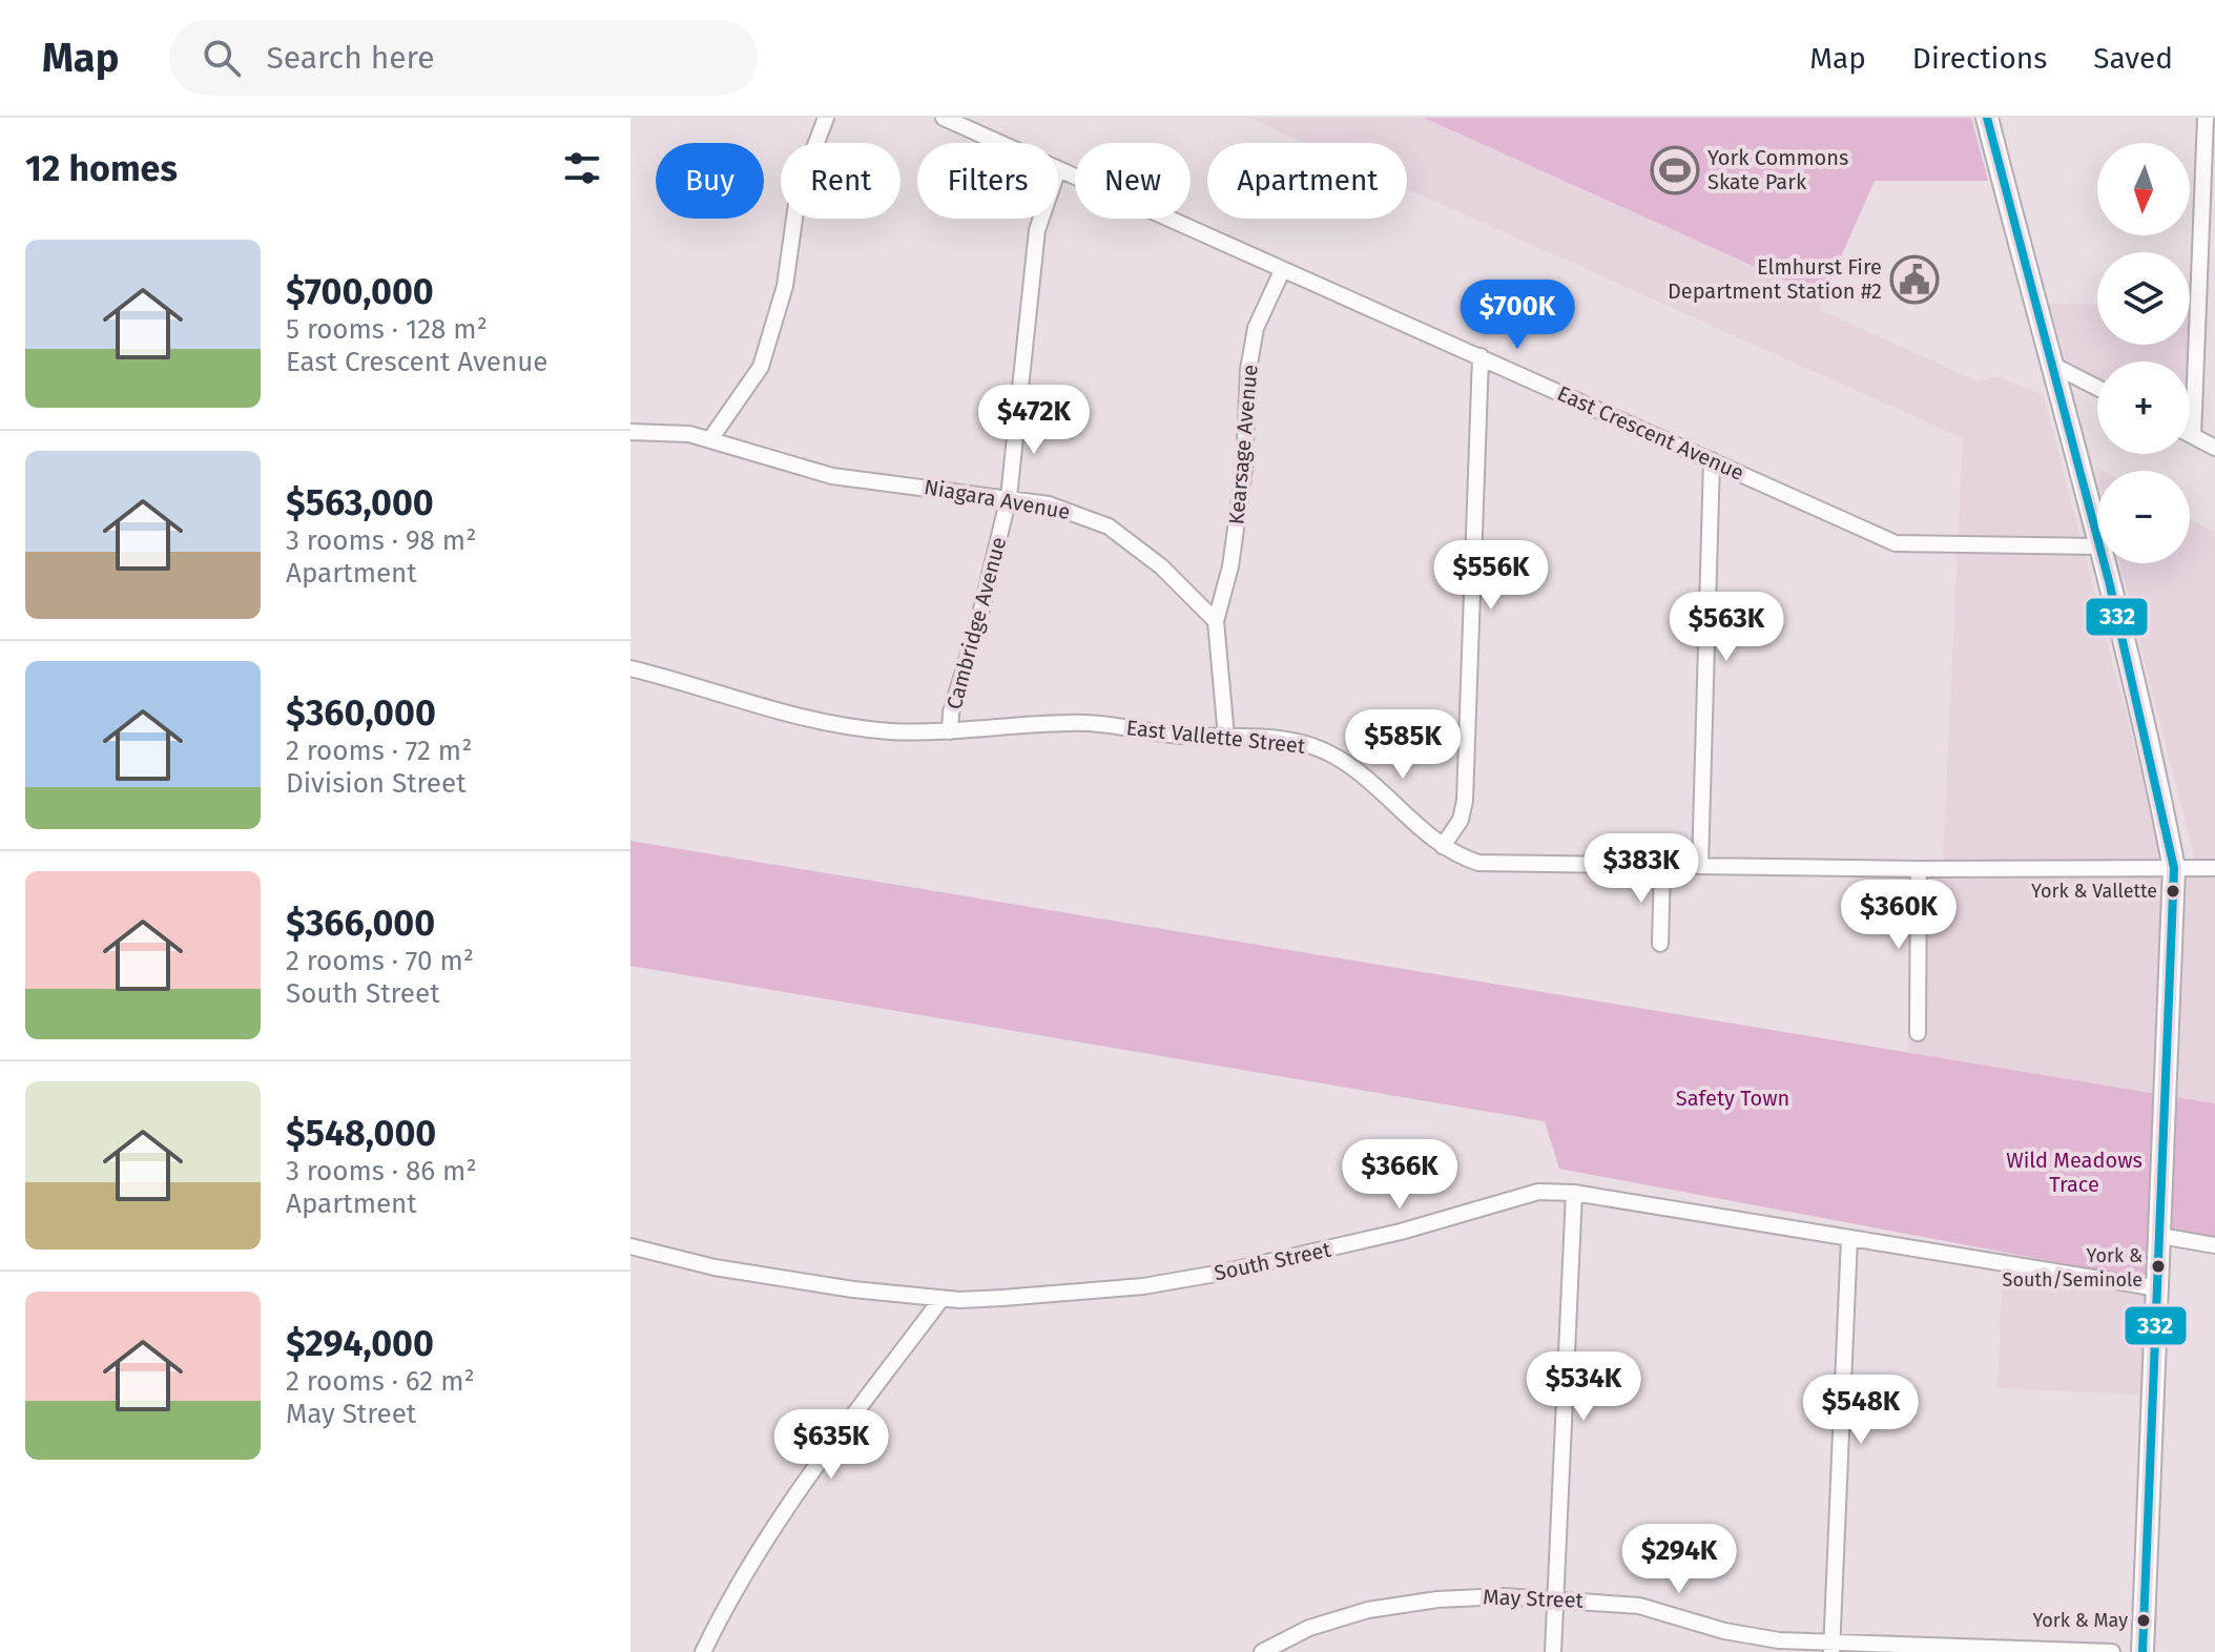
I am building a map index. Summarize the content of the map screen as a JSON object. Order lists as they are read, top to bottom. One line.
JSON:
{"streets":{"street":["East Crescent Avenue","Kearsage Avenue","Niagara Avenue","Cambridge Avenue","East Vallette Street","South Street","May Street"]},"crossings":[["East Crescent Avenue","Kearsage Avenue"],["Kearsage Avenue","Niagara Avenue"],["Niagara Avenue","Cambridge Avenue"],["Cambridge Avenue","East Vallette Street"]],"parks":["Safety Town","Wild Meadows Trace"],"places":{"sports":["York Commons Skate Park"],"public building":["Elmhurst Fire Department Station #2"],"other":["York & Vallette","York & South/Seminole","York & May"]},"lines":["transit line 332"],"north":"bottom","page":{"header":"Map","search":"Search here","nav":["Map","Directions","Saved"],"heading":"12 homes","map_buttons":["+","−"],"chip":["Buy","Rent","Filters","New","Apartment"],"list":[{"name":"$700,000","note":"5 rooms · 128 m² · East Crescent Avenue"},{"name":"$563,000","note":"3 rooms · 98 m² · Apartment"},{"name":"$360,000","note":"2 rooms · 72 m² · Division Street"},{"name":"$366,000","note":"2 rooms · 70 m² · South Street"},{"name":"$548,000","note":"3 rooms · 86 m² · Apartment"},{"name":"$294,000","note":"2 rooms · 62 m² · May Street"}],"price":["$700K","$472K","$556K","$563K","$585K","$383K","$360K","$366K","$534K","$548K","$635K","$294K"]}}
